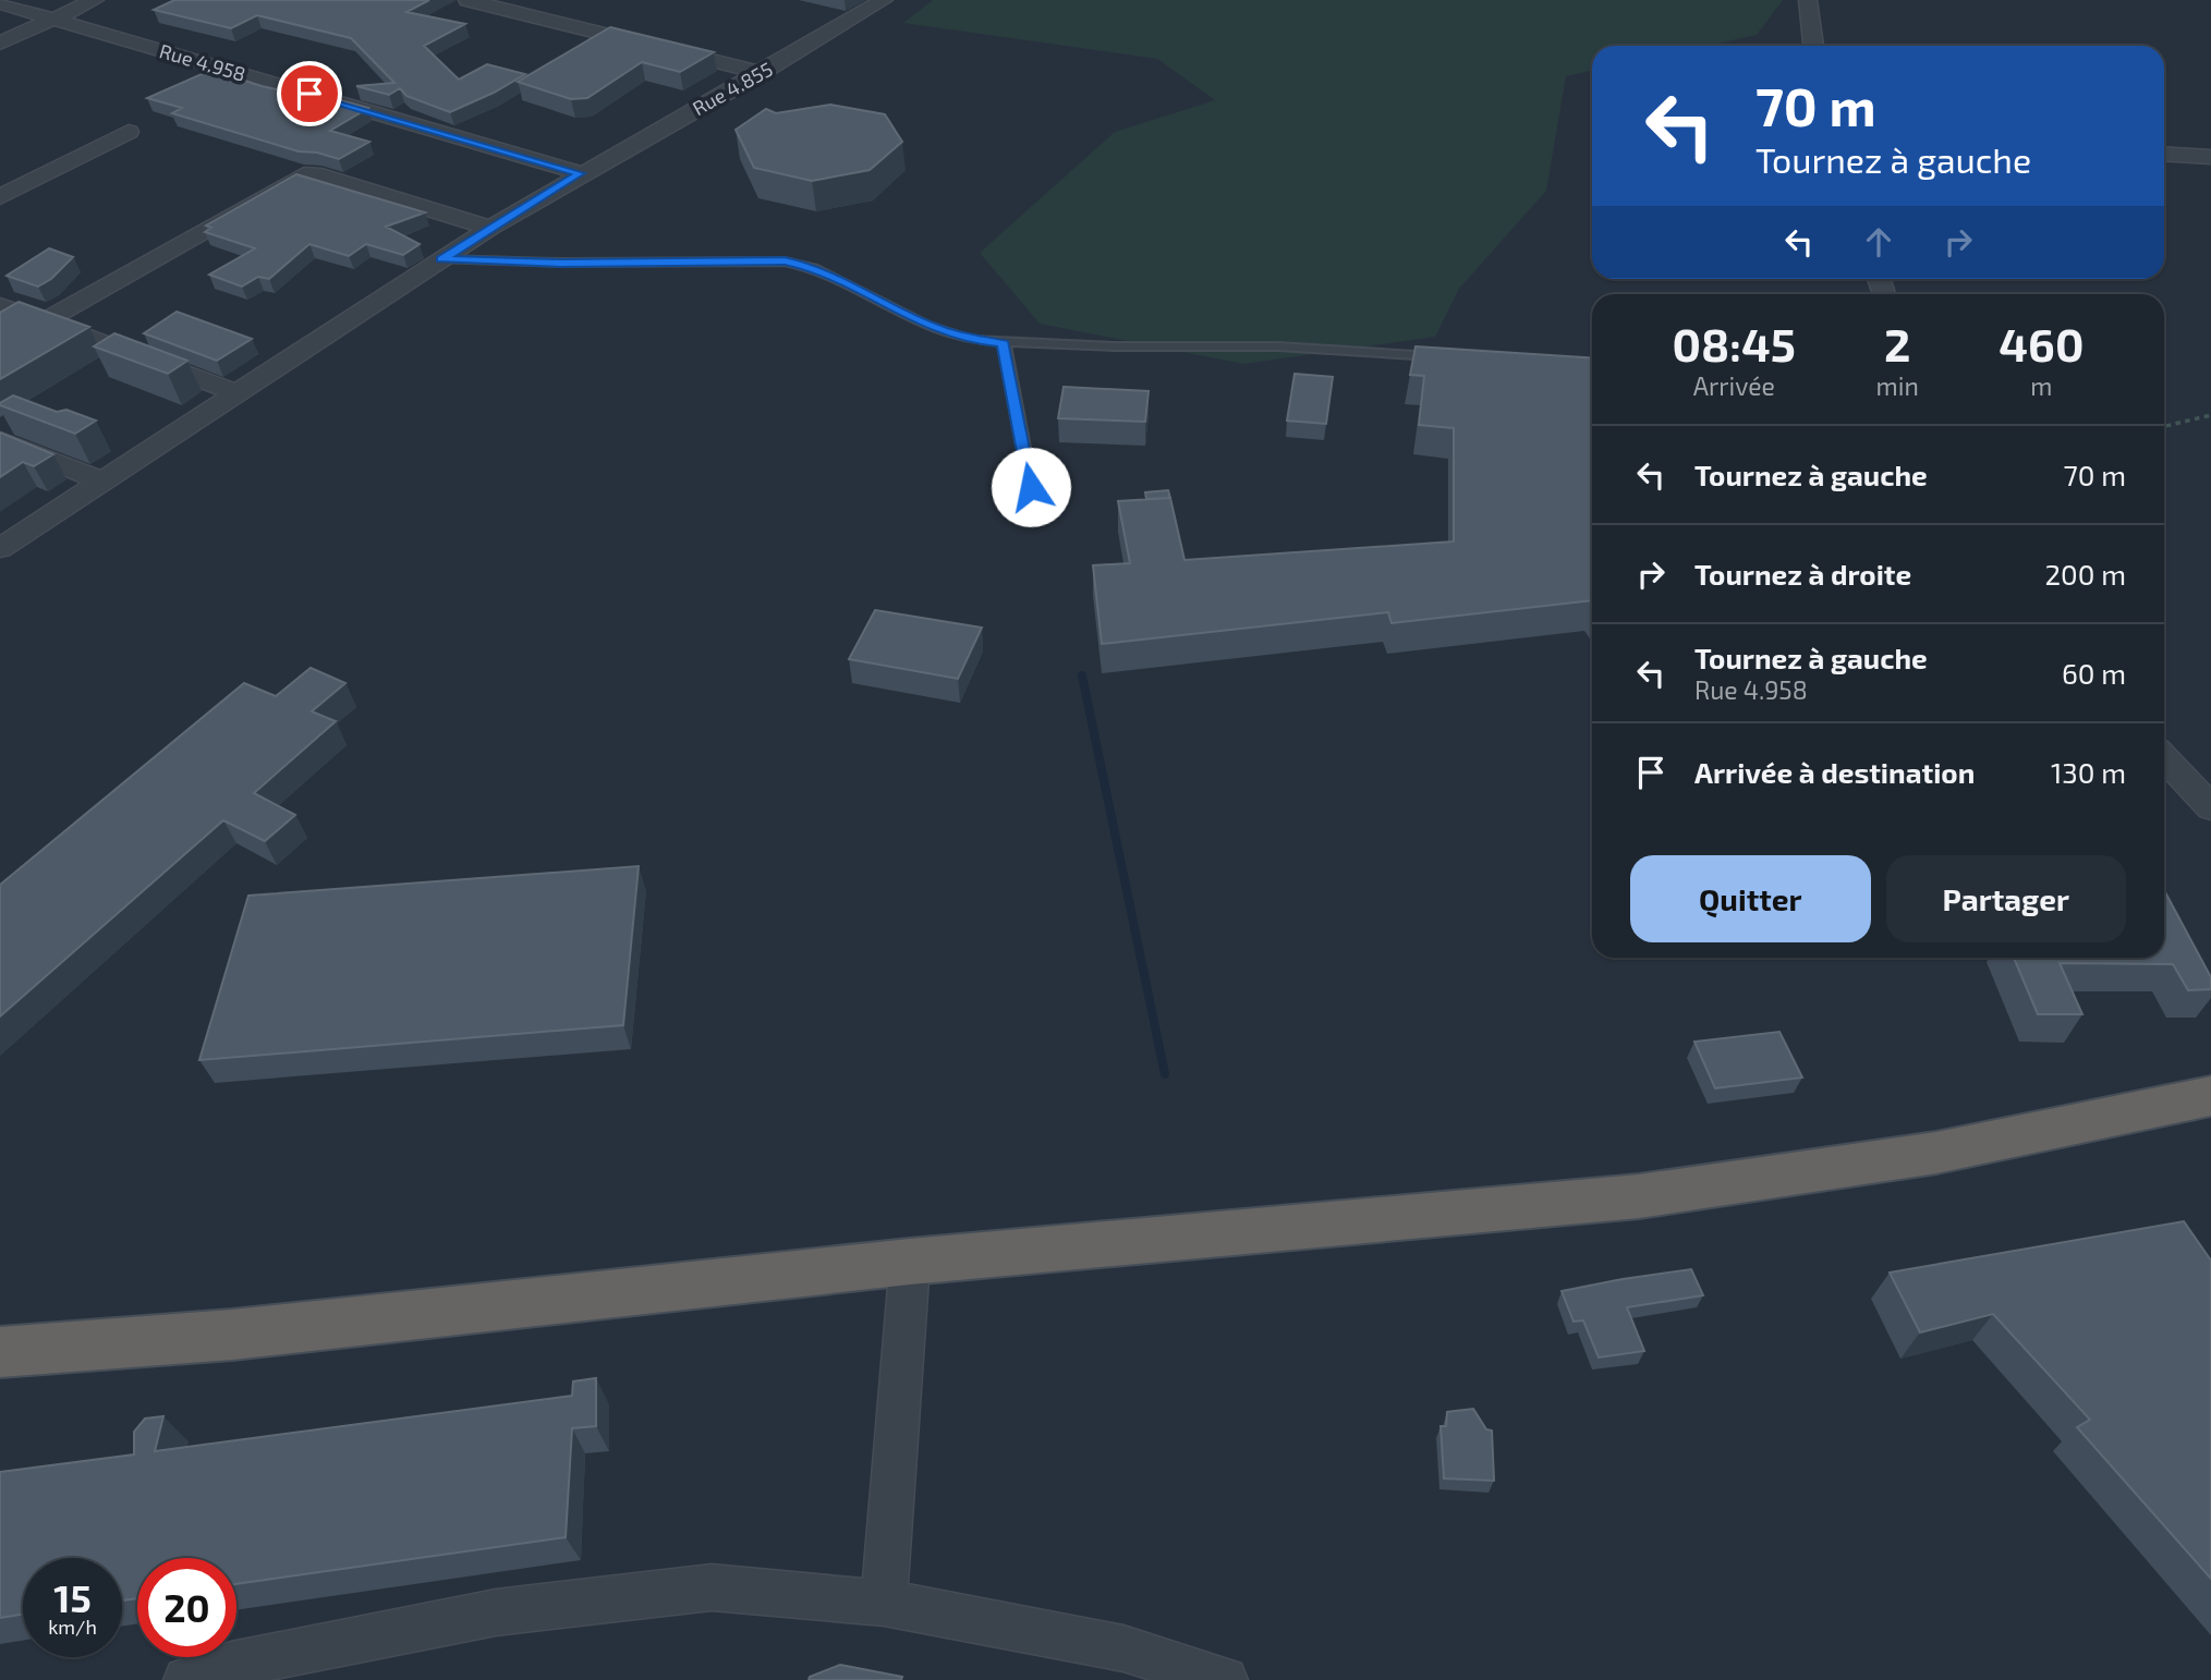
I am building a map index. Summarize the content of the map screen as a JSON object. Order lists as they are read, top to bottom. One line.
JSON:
{"streets":{"street":["Rue 4.958","Rue 4.855"]},"crossings":[["Rue 4.958","Rue 4.855"]],"page":{"turn":["70 m","Tournez à gauche"],"eta":["08:45","Arrivée","2","min","460","m"],"list":[{"name":"Tournez à gauche","value":"70 m"},{"name":"Tournez à droite","value":"200 m"},{"name":"Tournez à gauche","note":"Rue 4.958","value":"60 m"},{"name":"Arrivée à destination","value":"130 m"}],"buttons":["Quitter","Partager"],"speed":"15 km/h","limit":"20"}}
